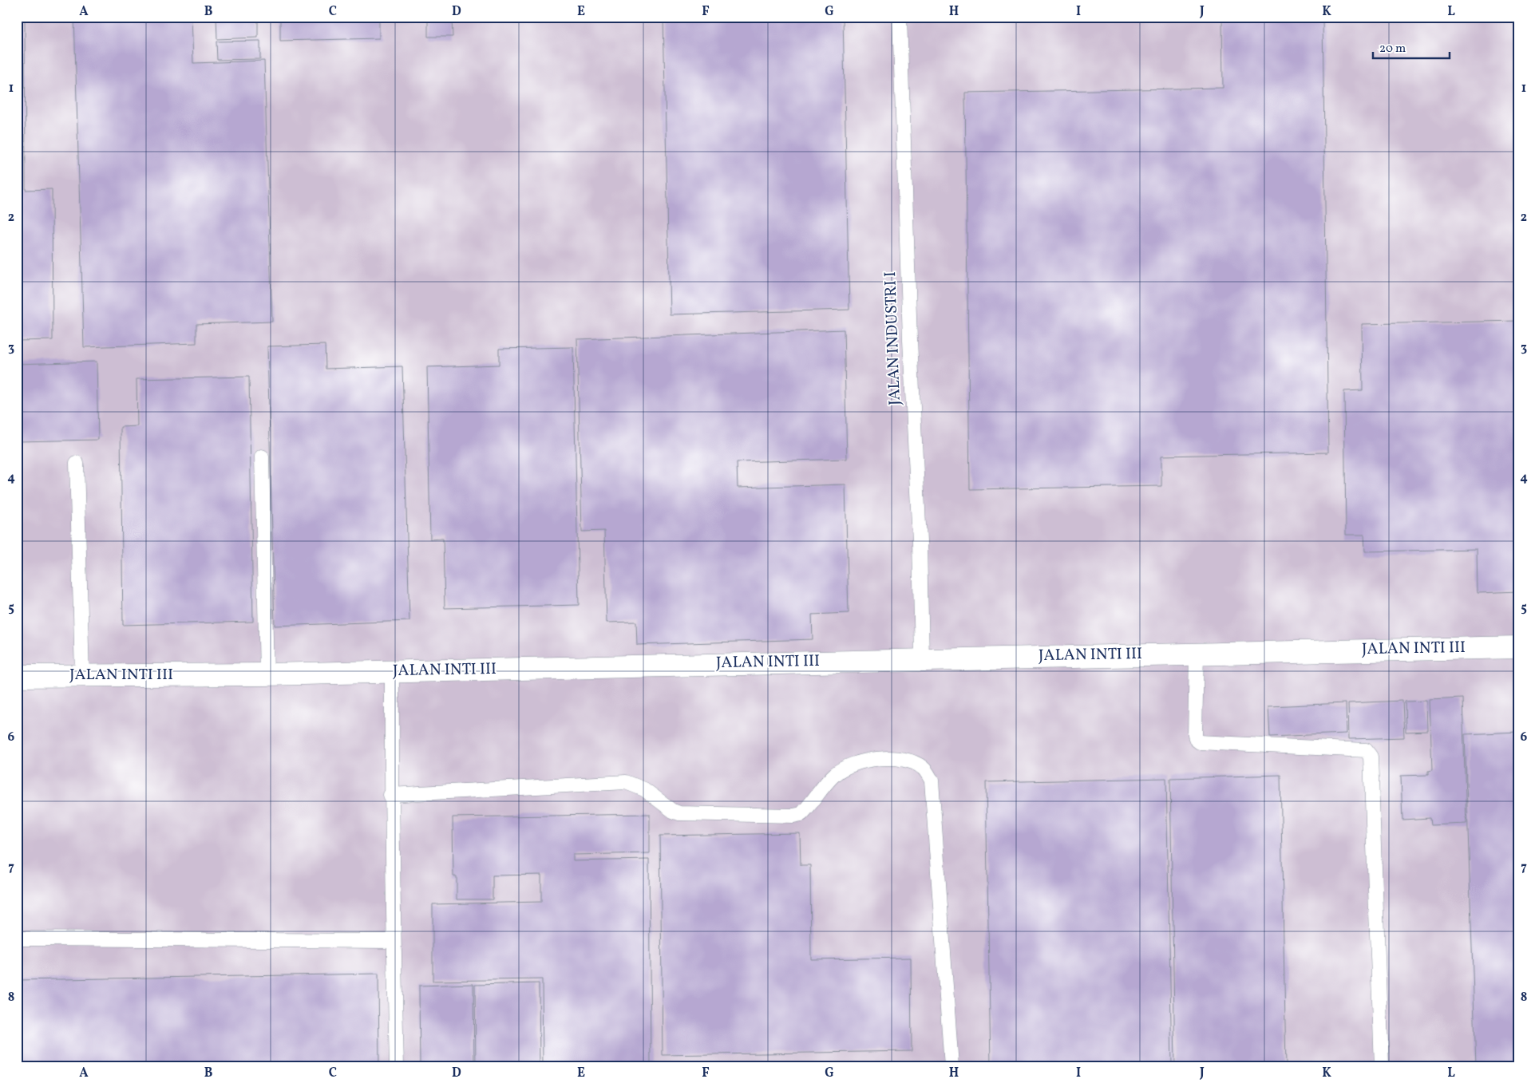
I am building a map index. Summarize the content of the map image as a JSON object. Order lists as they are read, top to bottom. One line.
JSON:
{"streets":{"street":["JALAN INTI III"],"lane":["JALAN INDUSTRI I"]},"crossings":[["JALAN INDUSTRI I","JALAN INTI III"]],"scale_bar":"20 m","grid":{"columns":["A","B","C","D","E","F","G","H","I","J","K","L"],"rows":["1","2","3","4","5","6","7","8"]}}
